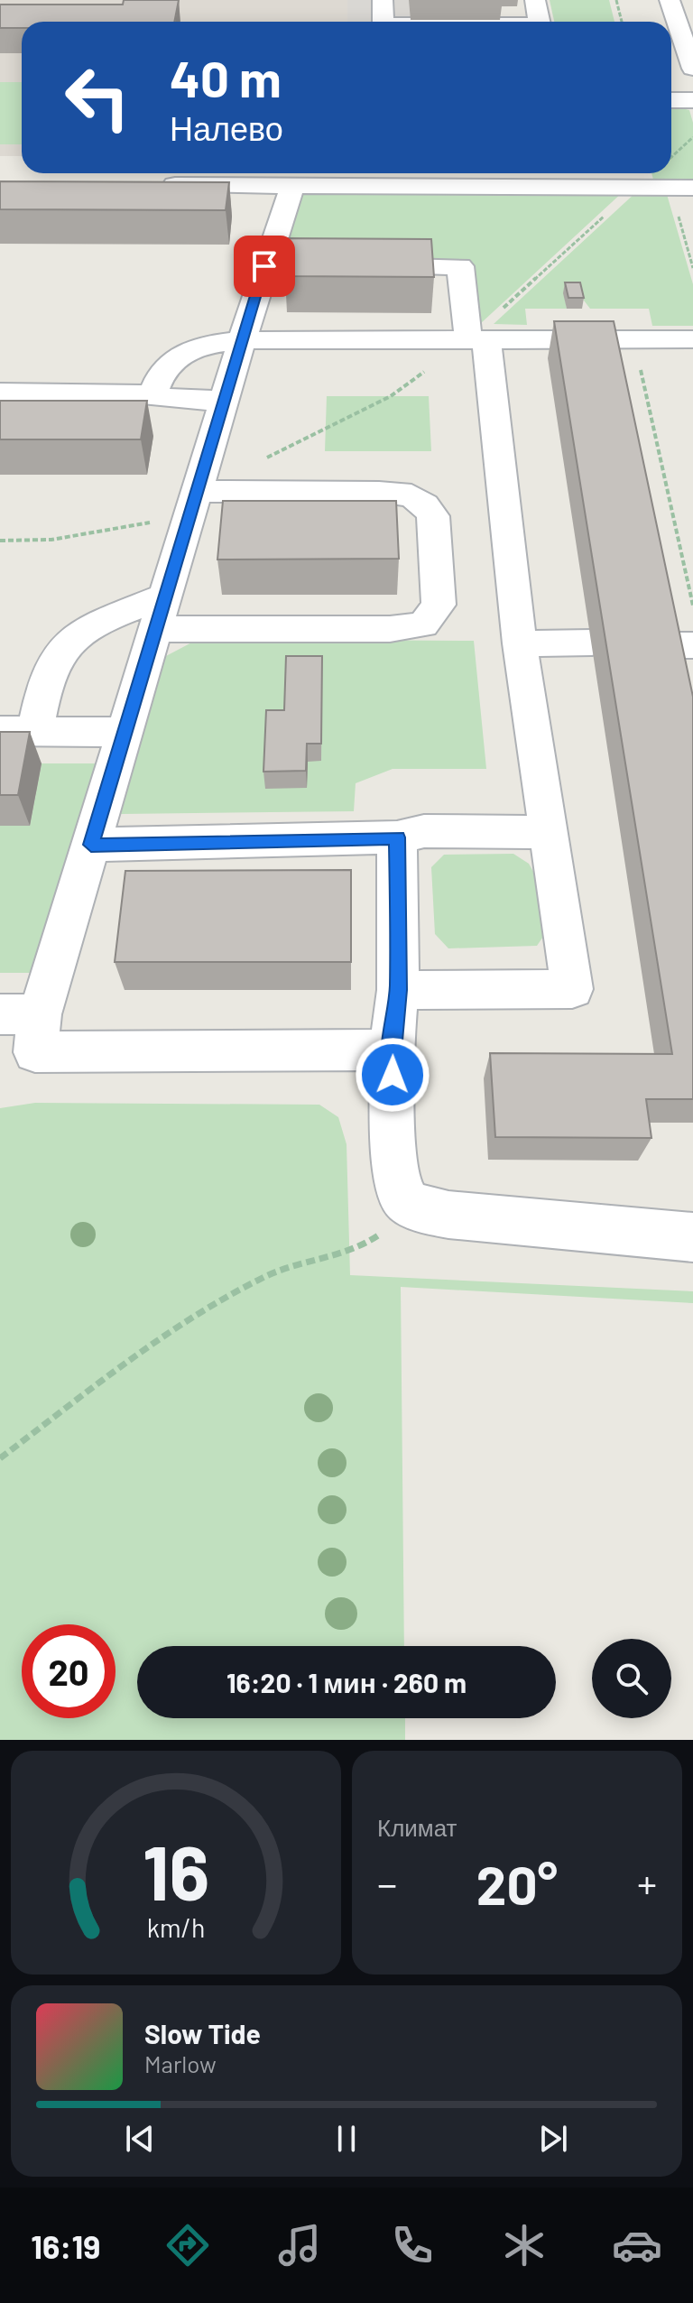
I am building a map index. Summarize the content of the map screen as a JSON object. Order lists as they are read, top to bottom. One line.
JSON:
{"page":{"turn":["40 m","Налево"],"limit":"20","trip":"16:20 · 1 мин · 260 m","tile":"Климат","heat":["−","20°","+"],"song":["Slow Tide","Marlow"],"tabs":"16:19","gauge":["16","km/h"]}}
